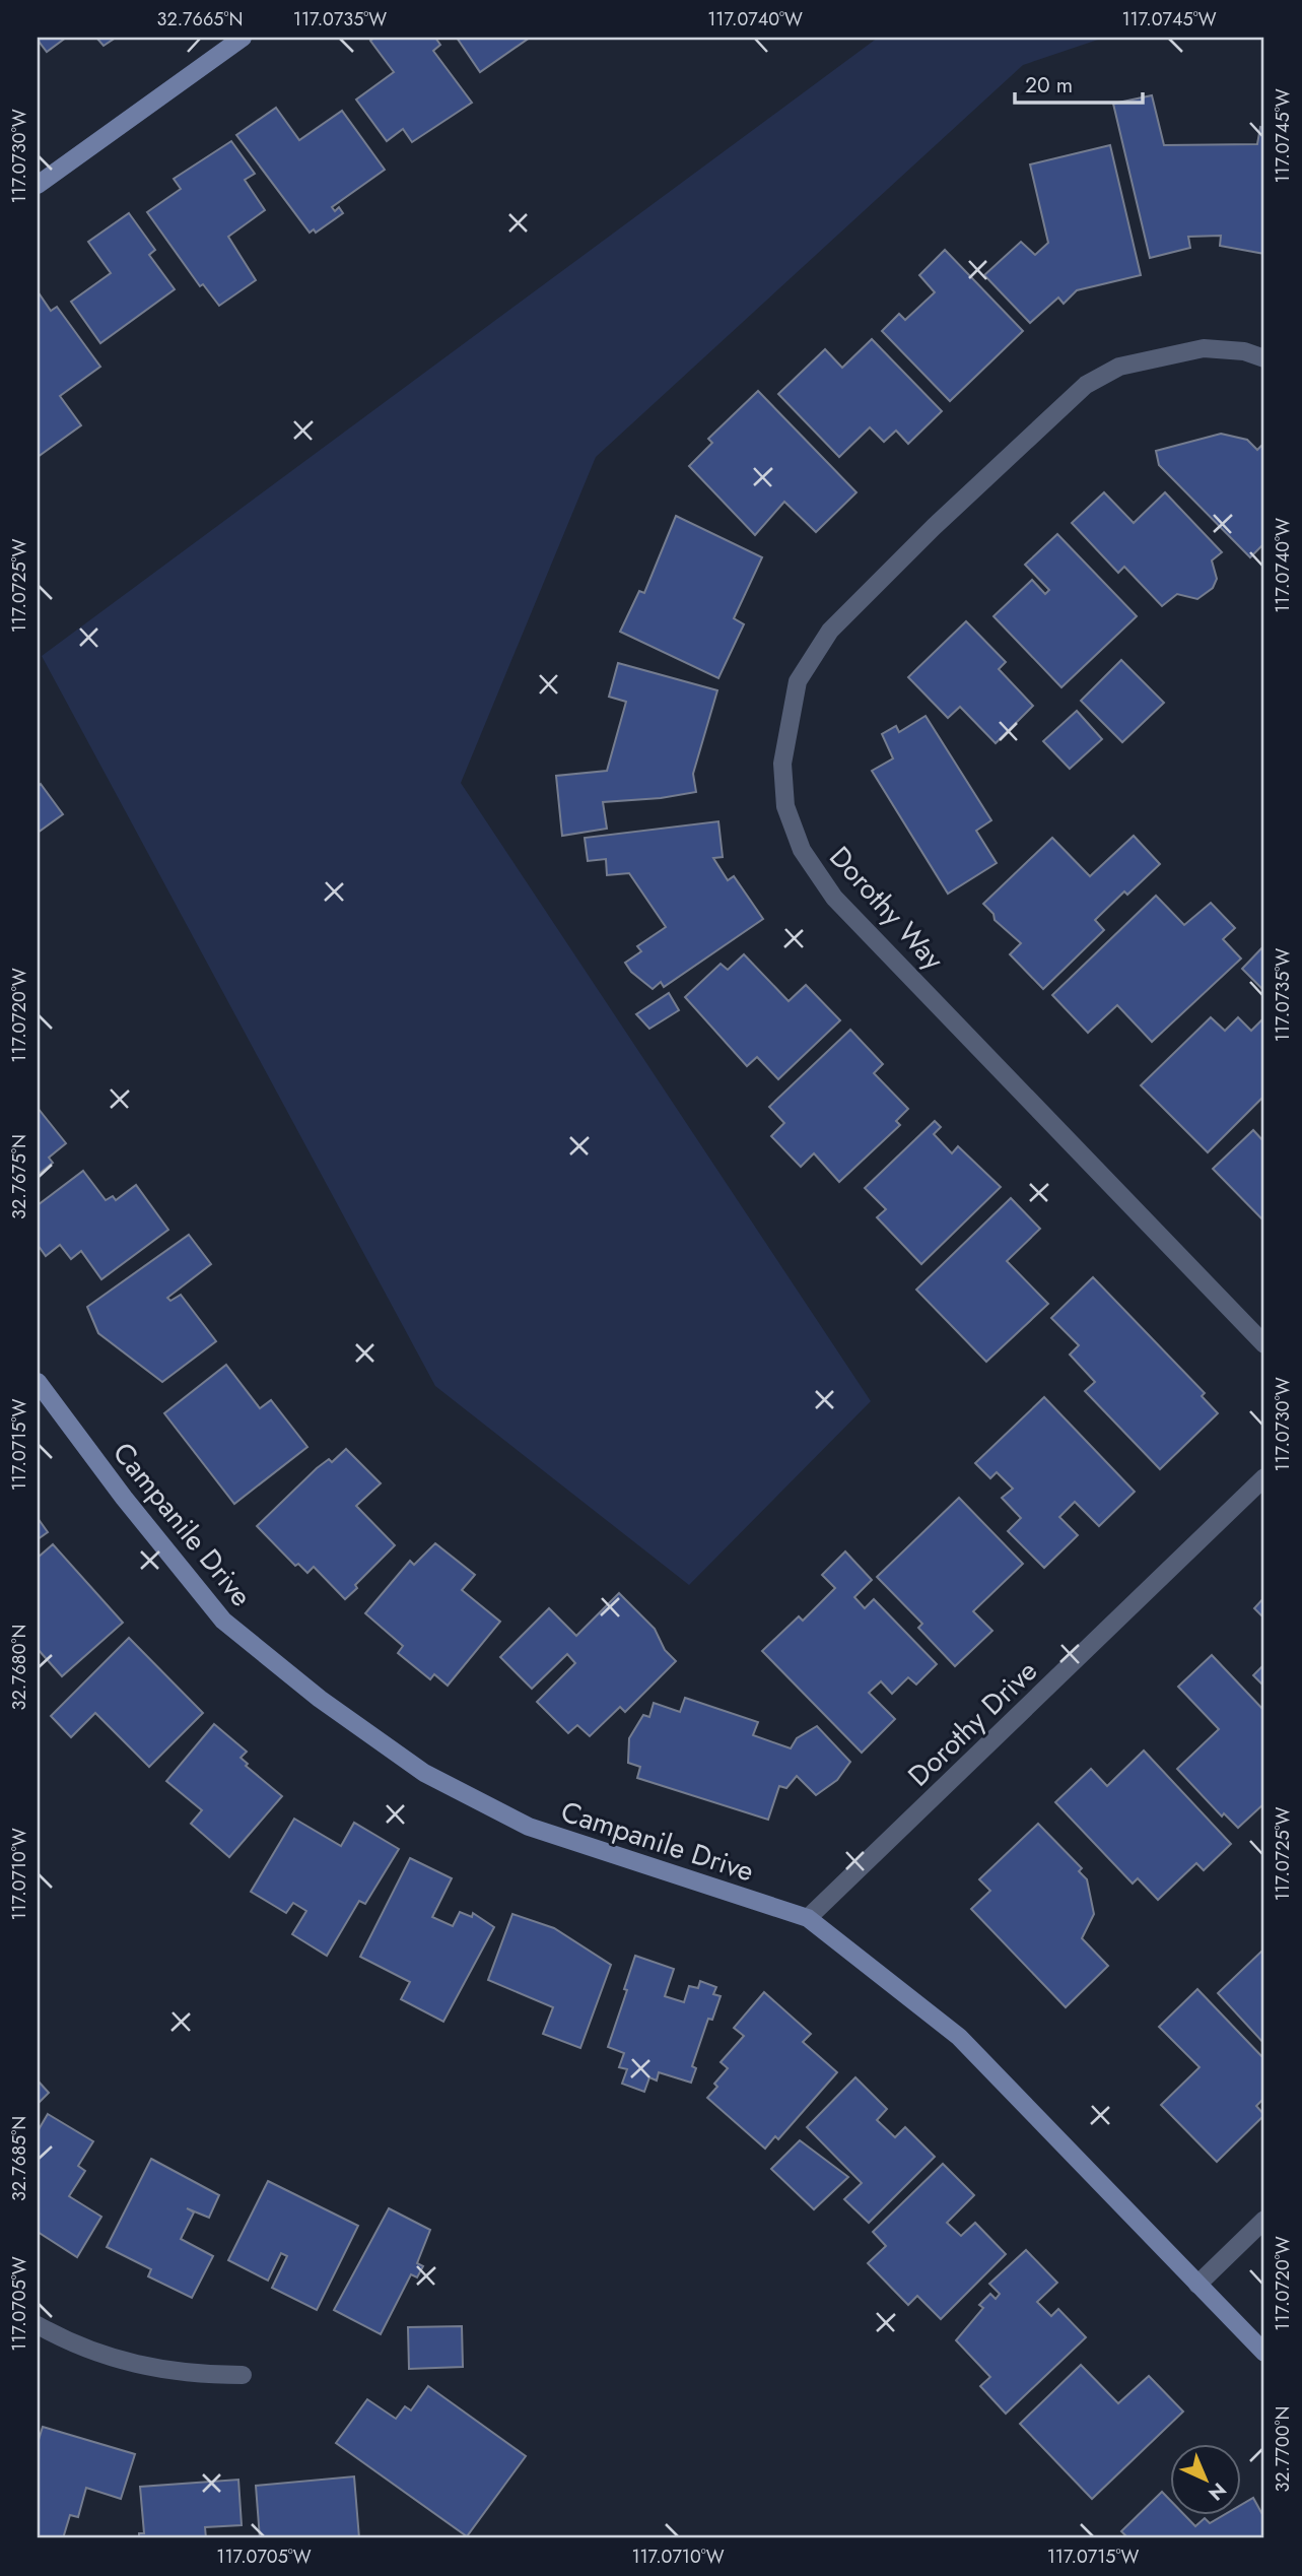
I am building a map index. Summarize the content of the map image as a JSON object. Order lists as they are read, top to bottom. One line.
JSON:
{"streets":{"street":["Dorothy Way","Campanile Drive","Dorothy Drive"]},"crossings":[["Campanile Drive","Dorothy Drive"]],"scale_bar":"20 m","north":"bottom right","coordinates":["32.7665°N","117.0735°W","117.0740°W","117.0745°W","117.0730°W","117.0725°W","117.0720°W","32.7675°N","117.0715°W","32.7680°N","117.0710°W","32.7685°N","117.0705°W","32.7700°N"]}
